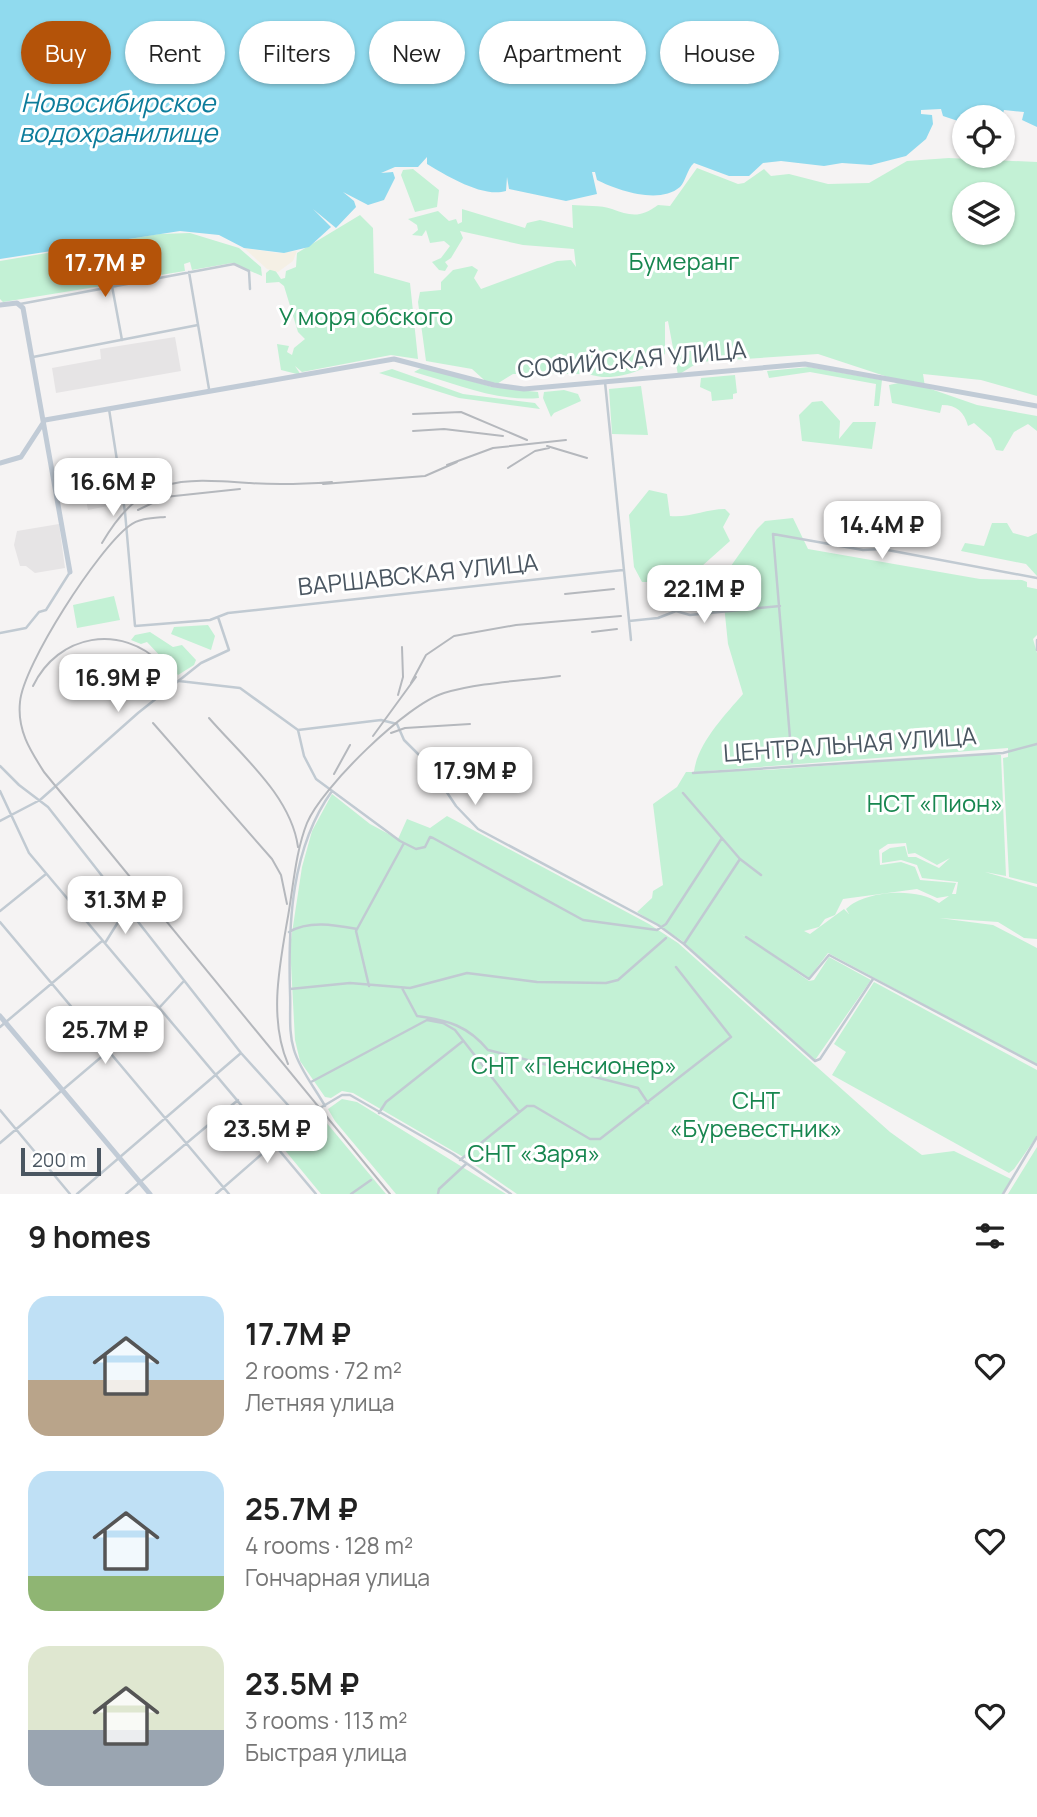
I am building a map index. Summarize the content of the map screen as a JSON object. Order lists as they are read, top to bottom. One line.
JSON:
{"streets":{"main road":["СОФИЙСКАЯ УЛИЦА"],"street":["ВАРШАВСКАЯ УЛИЦА","ЦЕНТРАЛЬНАЯ УЛИЦА"]},"crossings":[["СОФИЙСКАЯ УЛИЦА","ВАРШАВСКАЯ УЛИЦА"]],"water":["Новосибирское водохранилище"],"parks":["Бумеранг","У моря обского","НСТ «Пион»","СНТ «Пенсионер»","СНТ «Буревестник»","СНТ «Заря»"],"scale_bar":"200 m","page":{"chip":["Buy","Rent","Filters","New","Apartment","House"],"price":["17.7M ₽","16.6M ₽","14.4M ₽","22.1M ₽","16.9M ₽","17.9M ₽","31.3M ₽","25.7M ₽","23.5M ₽"],"scale":"200 m","heading":"9 homes","list":[{"name":"17.7M ₽","note":"2 rooms · 72 m² · Летняя улица"},{"name":"25.7M ₽","note":"4 rooms · 128 m² · Гончарная улица"},{"name":"23.5M ₽","note":"3 rooms · 113 m² · Быстрая улица"}]}}
